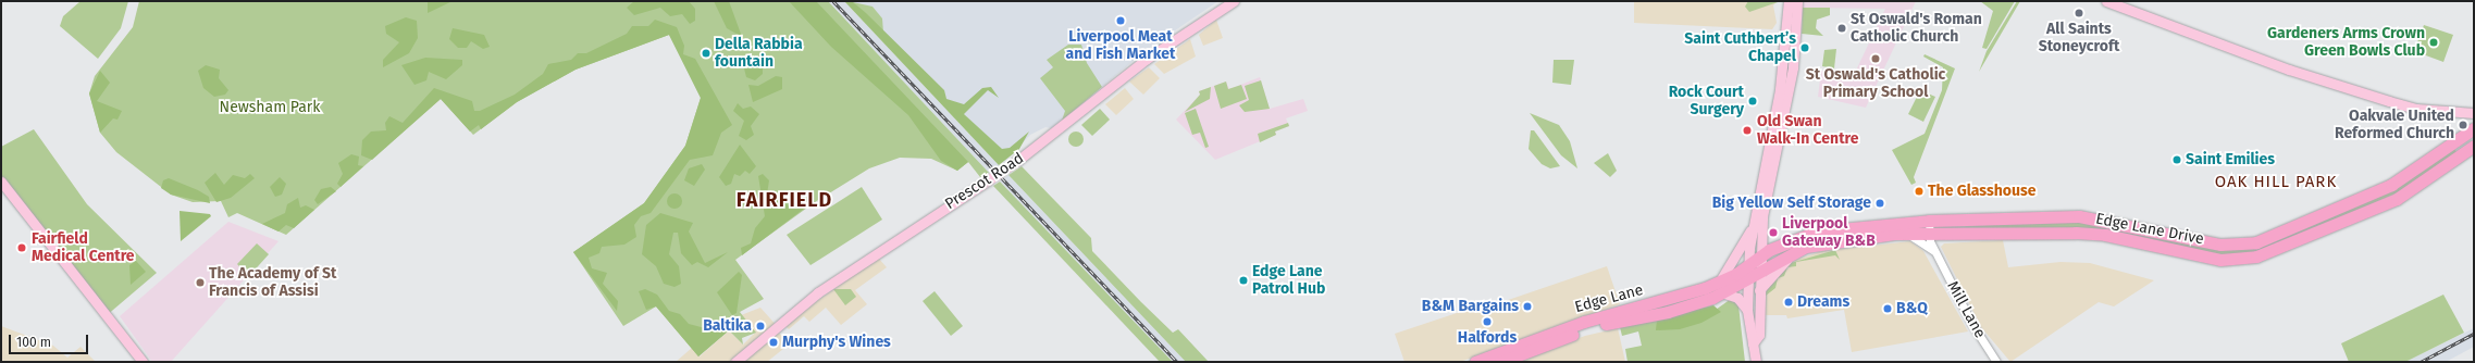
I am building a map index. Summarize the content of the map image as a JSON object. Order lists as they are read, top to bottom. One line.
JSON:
{"streets":{"highway":["Edge Lane Drive","Edge Lane"],"main road":["Prescot Road"],"street":["Mill Lane"]},"crossings":[["Edge Lane Drive","Edge Lane"],["Edge Lane Drive","Mill Lane"]],"districts":["OAK HILL PARK","FAIRFIELD"],"parks":["Newsham Park"],"places":["All Saints Stoneycroft","Liverpool Meat and Fish Market","St Oswald's Roman Catholic Church","Gardeners Arms Crown Green Bowls Club","Saint Cuthbert’s Chapel","Della Rabbia fountain","St Oswald's Catholic Primary School","Rock Court Surgery","Oakvale United Reformed Church","Old Swan Walk-In Centre","Saint Emilies","The Glasshouse","Big Yellow Self Storage","Liverpool Gateway B&B","Fairfield Medical Centre","Edge Lane Patrol Hub","The Academy of St Francis of Assisi","Dreams","B&M Bargains","B&Q","Halfords","Baltika","Murphy's Wines"],"scale_bar":"100 m"}
